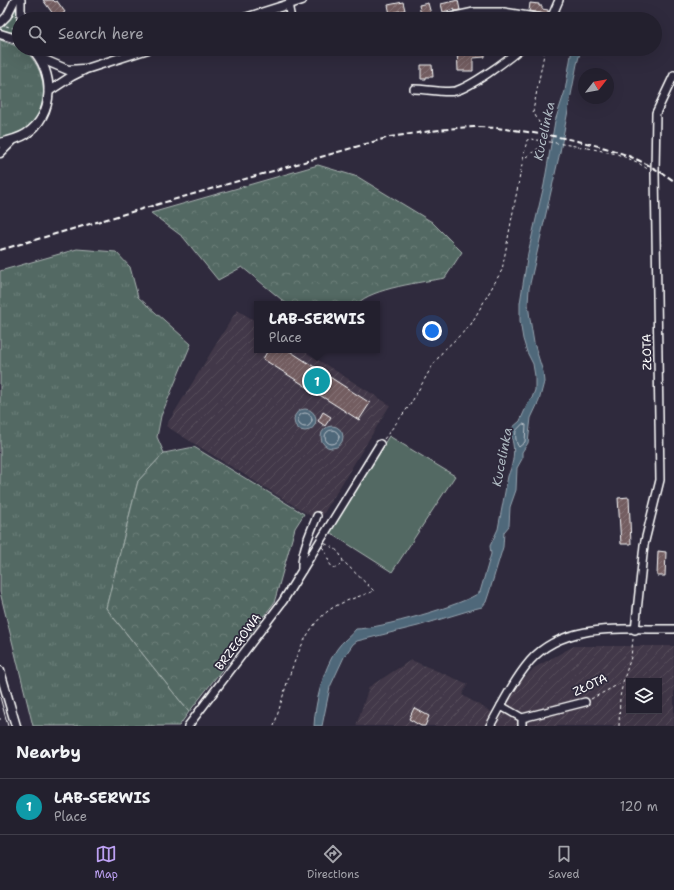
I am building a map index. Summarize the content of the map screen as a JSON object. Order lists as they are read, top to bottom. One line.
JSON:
{"streets":{"street":["ZŁOTA","BRZEGOWA"]},"water":["Kucelinka"],"north":"top right","page":{"search":"Search here","popup":["LAB-SERWIS","Place"],"pins":"1","heading":"Nearby","list":[{"mark":"1","name":"LAB-SERWIS","note":"Place","value":"120 m"}],"nav":["Map","Directions","Saved"]}}
